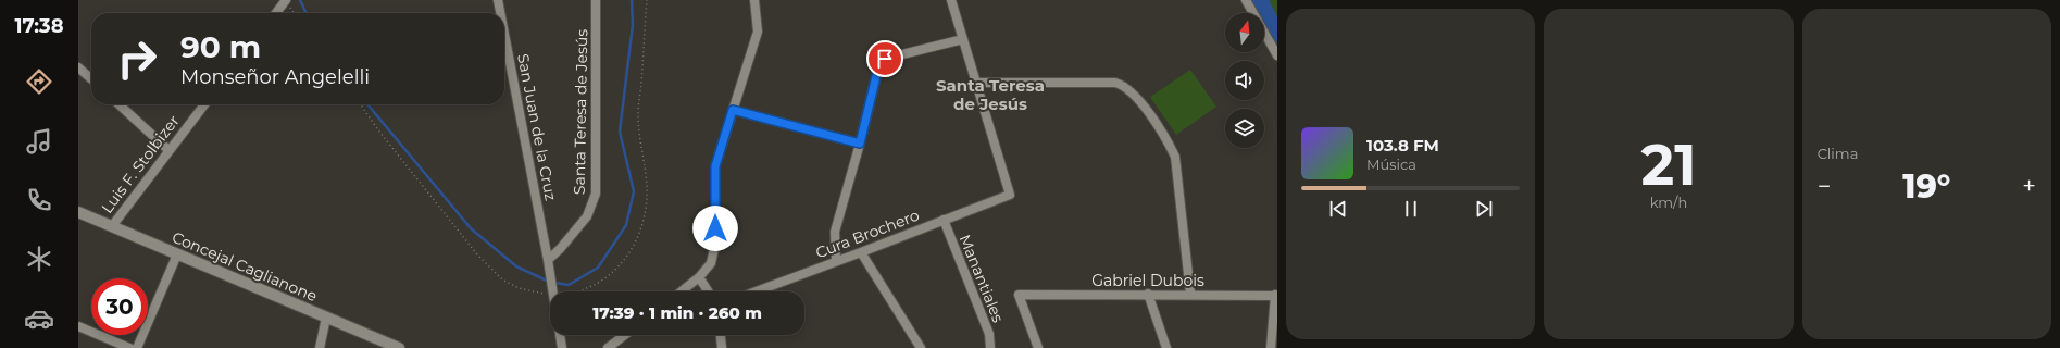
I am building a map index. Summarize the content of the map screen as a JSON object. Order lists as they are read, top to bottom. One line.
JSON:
{"streets":{"street":["Santa Teresa de Jesús","San Juan de la Cruz","Luis F. Stolbizer","Cura Brochero","Concejal Caglianone","Manantiales","Gabriel Dubois"]},"crossings":[["Santa Teresa de Jesús","San Juan de la Cruz"],["Luis F. Stolbizer","Concejal Caglianone"],["Cura Brochero","Manantiales"]],"districts":["Santa Teresa de Jesús"],"north":"top","page":{"tabs":"17:38","tile":[["21","km/h"],"Clima"],"turn":["90 m","Monseñor Angelelli"],"song":["103.8 FM","Música"],"heat":["−","19°","+"],"limit":"30","trip":"17:39 · 1 min · 260 m"}}
